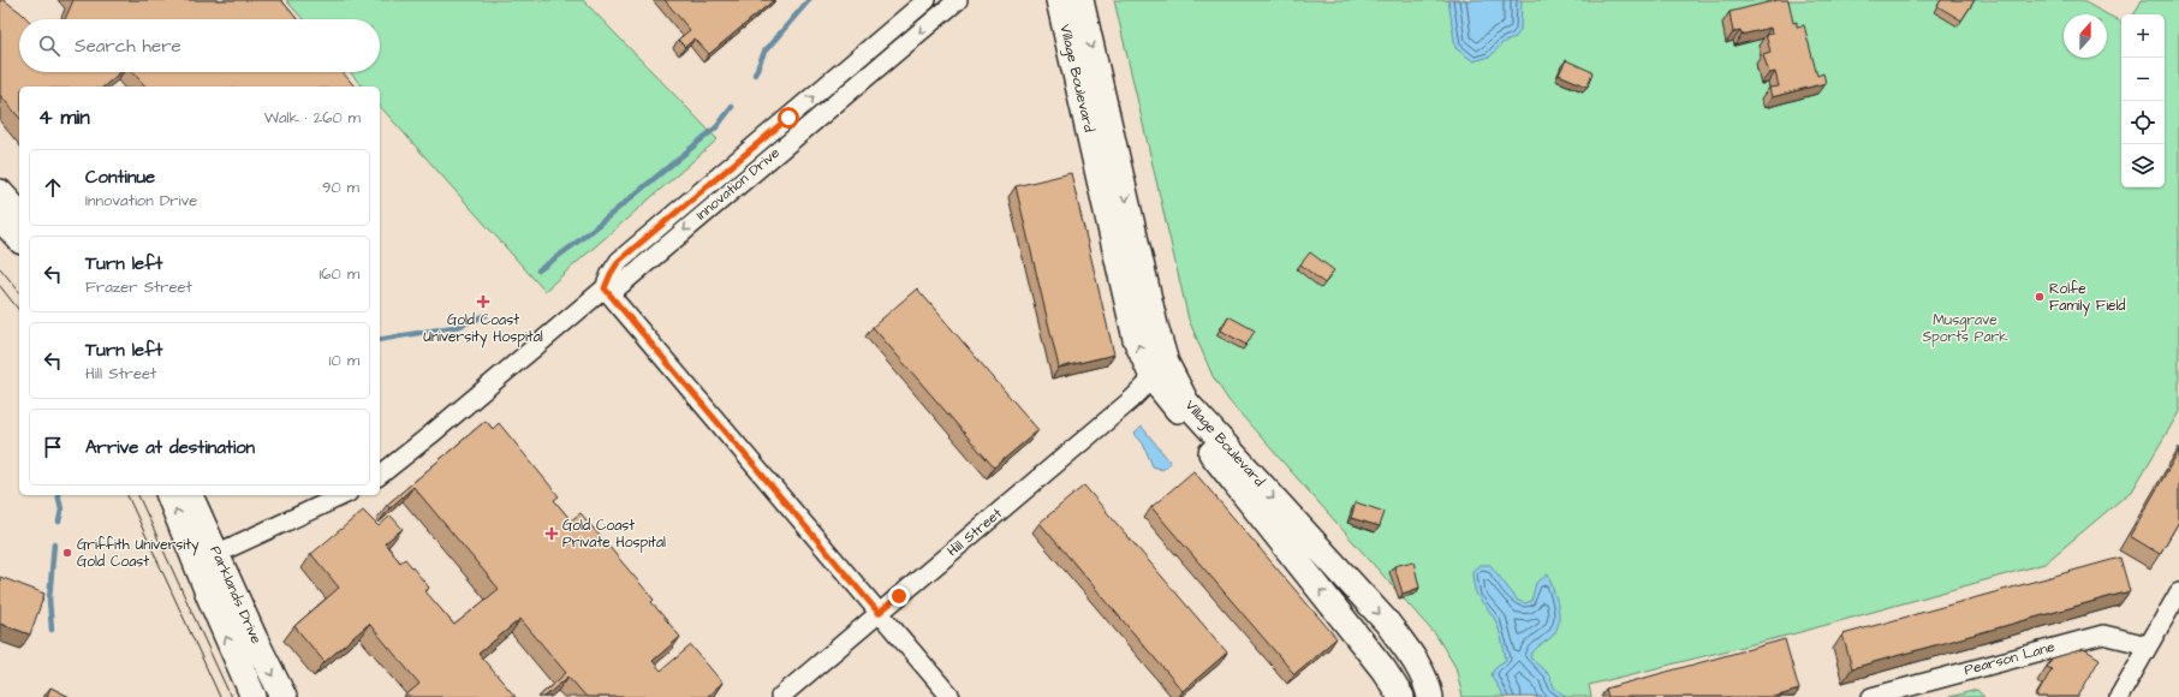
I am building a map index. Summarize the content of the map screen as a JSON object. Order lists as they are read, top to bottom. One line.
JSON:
{"streets":{"street":["Village Boulevard","Innovation Drive","Hill Street","Parklands Drive","Pearson Lane"]},"crossings":[["Village Boulevard","Hill Street"]],"parks":["Musgrave Sports Park"],"places":{"other":["Rolfe Family Field","Griffith University Gold Coast"],"health":["Gold Coast University Hospital","Gold Coast Private Hospital"]},"north":"top","page":{"map_buttons":["+","−"],"search":"Search here","heading":["4 min","Walk · 260 m"],"list":[["Continue","Innovation Drive","90 m"],["Turn left","Frazer Street","160 m"],["Turn left","Hill Street","10 m"],"Arrive at destination"]}}
